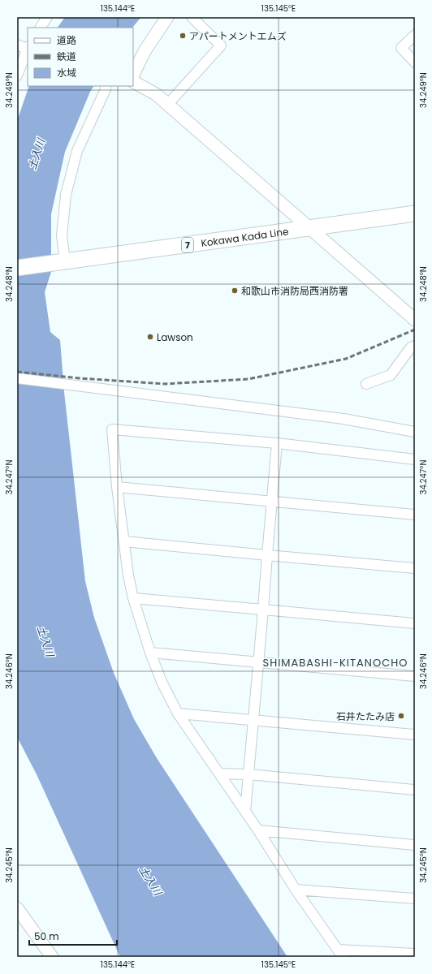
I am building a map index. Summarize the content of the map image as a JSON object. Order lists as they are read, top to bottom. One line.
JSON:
{"streets":{"main road":["Kokawa Kada Line","7"]},"districts":["SHIMABASHI-KITANOCHO"],"water":["土入川"],"places":["アパートメントエムズ","和歌山市消防局西消防署","Lawson","石井たたみ店"],"legend":["道路","鉄道","水域"],"scale_bar":"50 m","coordinates":["135.144°E","135.145°E","34.249°N","34.248°N","34.247°N","34.246°N","34.245°N"]}
